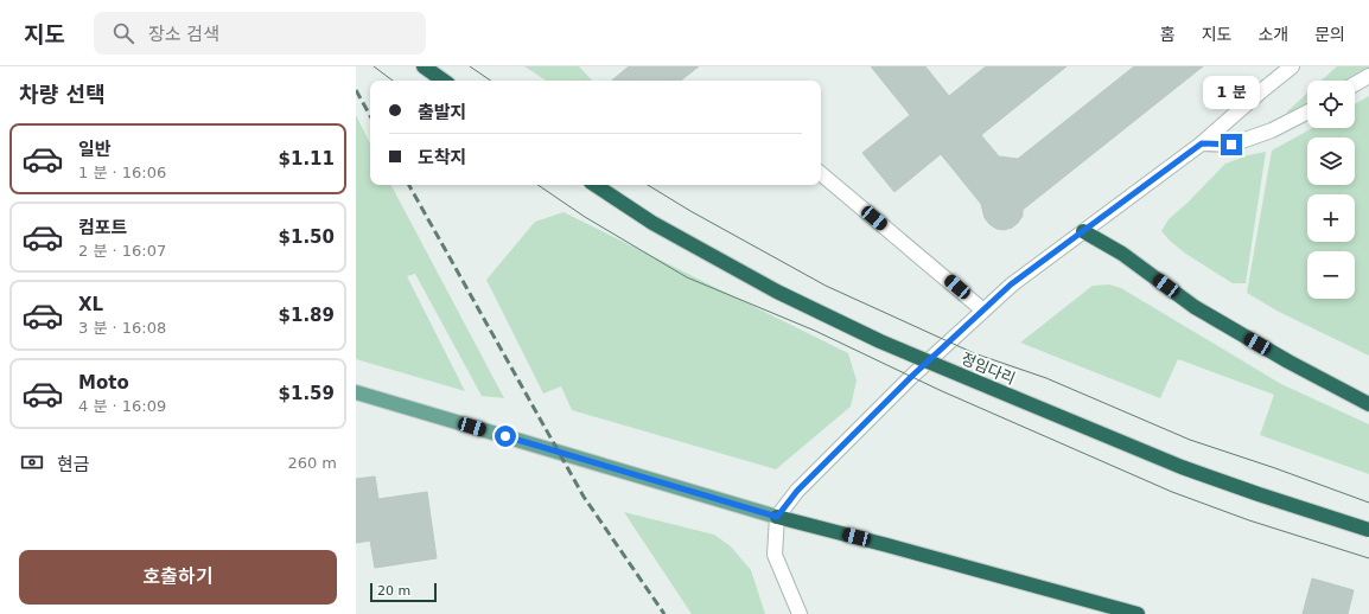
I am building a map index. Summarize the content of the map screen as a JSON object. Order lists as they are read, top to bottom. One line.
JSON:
{"streets":{"highway":["정임다리"]},"scale_bar":"20 m","page":{"header":"지도","search":"장소 검색","nav":["홈","지도","소개","문의"],"heading":"차량 선택","bubble":"1 분","map_buttons":["+","−"],"banner":["출발지","도착지"],"list":[{"name":"일반","note":"1 분 · 16:06","value":"$1.11"},{"name":"컴포트","note":"2 분 · 16:07","value":"$1.50"},{"name":"XL","note":"3 분 · 16:08","value":"$1.89"},{"name":"Moto","note":"4 분 · 16:09","value":"$1.59"}],"pay":["현금","260 m"],"buttons":"호출하기","scale":"20 m"}}
